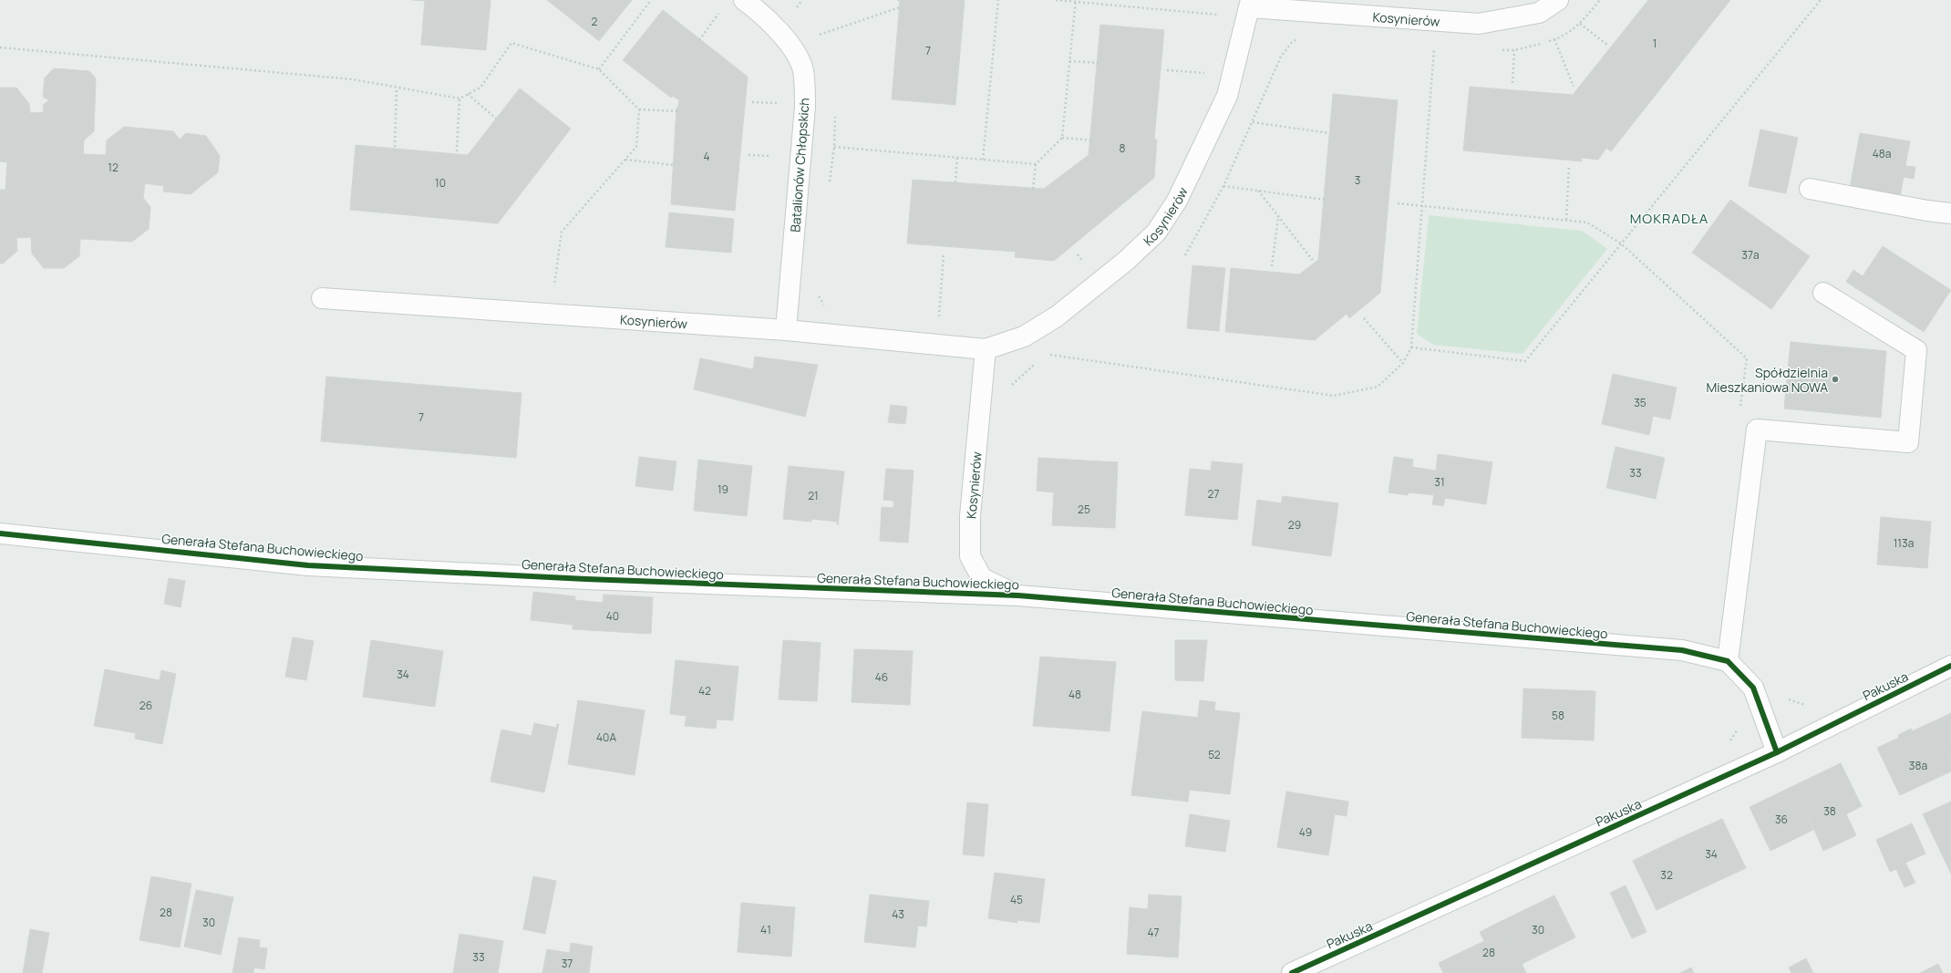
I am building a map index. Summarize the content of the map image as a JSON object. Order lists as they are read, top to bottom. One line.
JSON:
{"streets":{"street":["Kosynierów","Batalionów Chłopskich","Generała Stefana Buchowieckiego","Pakuska"]},"crossings":[["Kosynierów","Batalionów Chłopskich"],["Kosynierów","Generała Stefana Buchowieckiego"]],"districts":["MOKRADŁA"],"places":["Spółdzielnia Mieszkaniowa NOWA"],"house_numbers":["2","1","7","8","48a","4","12","3","10","37a","35","7","33","31","19","27","21","25","29","113a","40","34","46","42","48","26","58","40A","52","38a","38","36","49","34","32","45","28","43","30","41","30","47","28","33","37"]}
